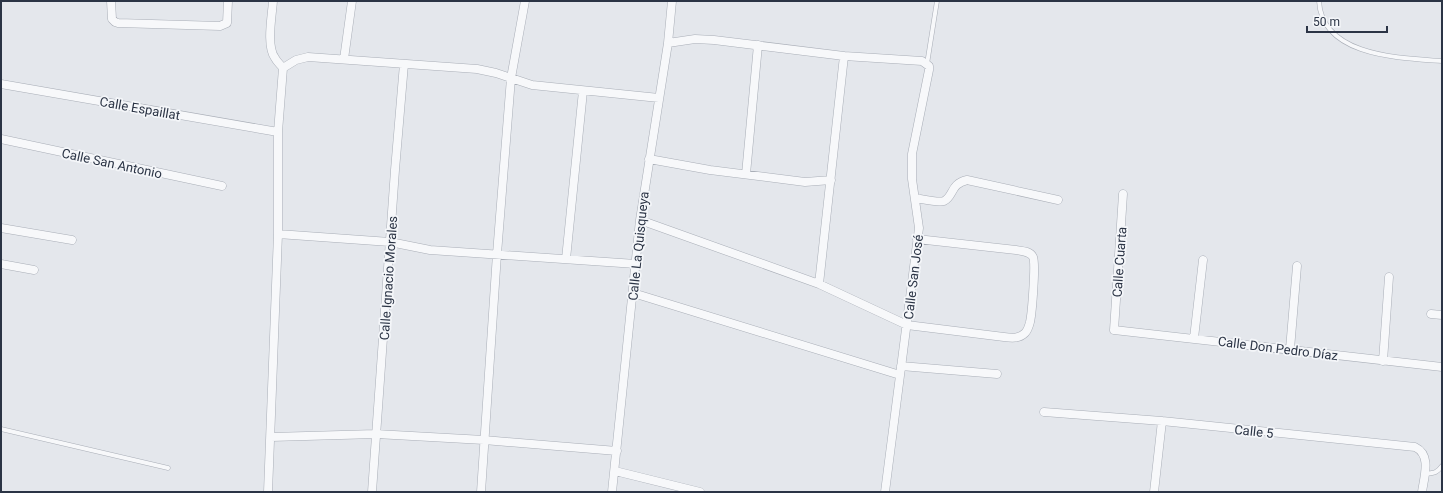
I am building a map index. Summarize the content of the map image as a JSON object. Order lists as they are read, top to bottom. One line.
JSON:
{"streets":{"street":["Calle Espaillat","Calle San Antonio","Calle La Quisqueya","Calle Cuarta","Calle San José","Calle Ignacio Morales","Calle Don Pedro Díaz","Calle 5"]},"crossings":[["Calle Cuarta","Calle Don Pedro Díaz"]],"scale_bar":"50 m"}
